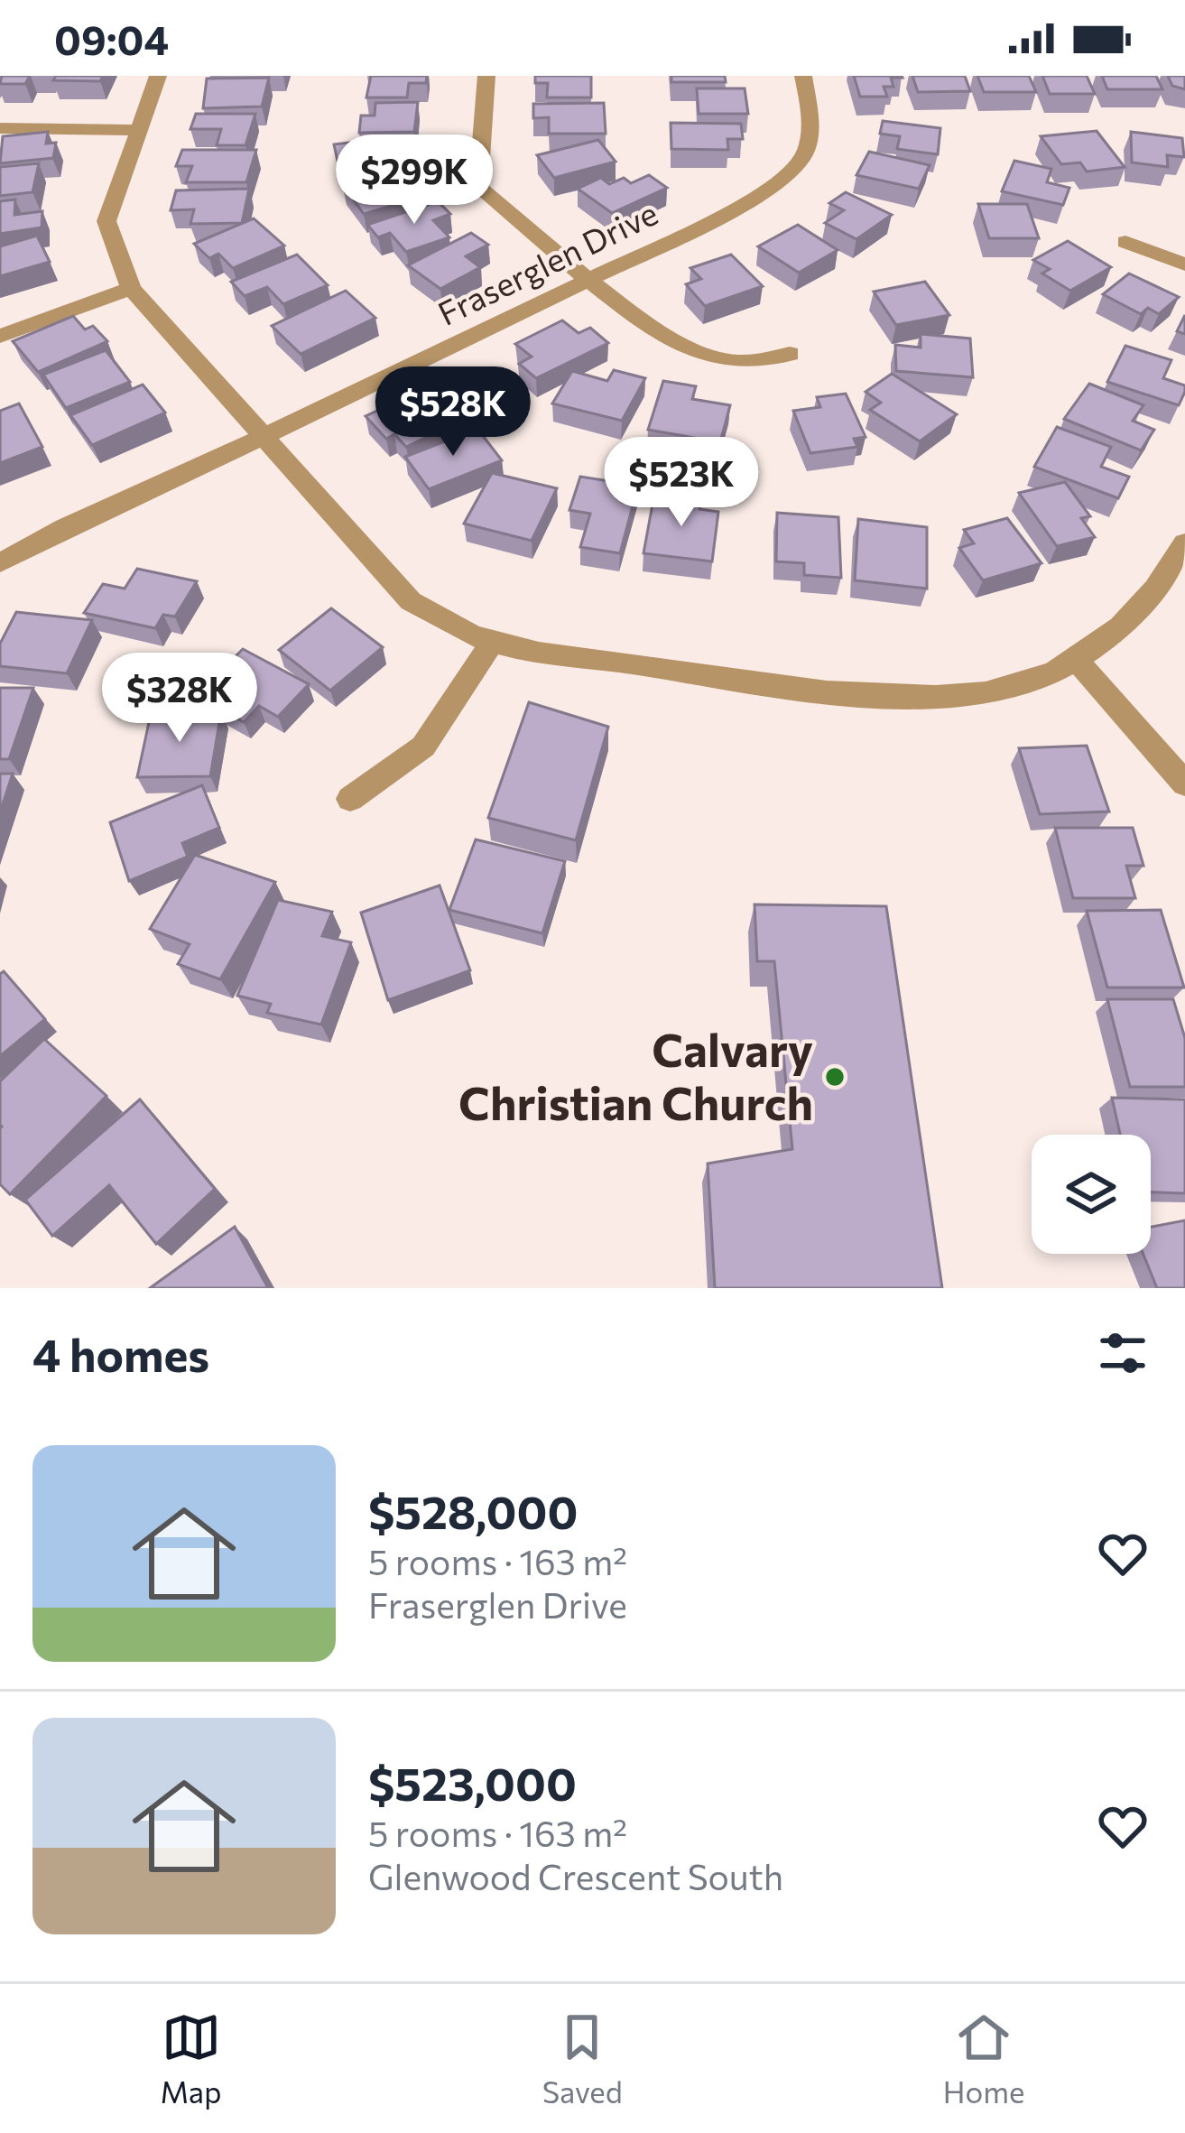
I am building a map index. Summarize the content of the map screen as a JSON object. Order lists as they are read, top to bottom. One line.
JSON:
{"streets":{"street":["Fraserglen Drive"]},"places":["Calvary Christian Church"],"page":{"status":"09:04","price":["$299K","$528K","$523K","$328K"],"heading":"4 homes","list":[{"name":"$528,000","note":"5 rooms · 163 m² · Fraserglen Drive"},{"name":"$523,000","note":"5 rooms · 163 m² · Glenwood Crescent South"}],"tabs":["Map","Saved","Home"]}}
